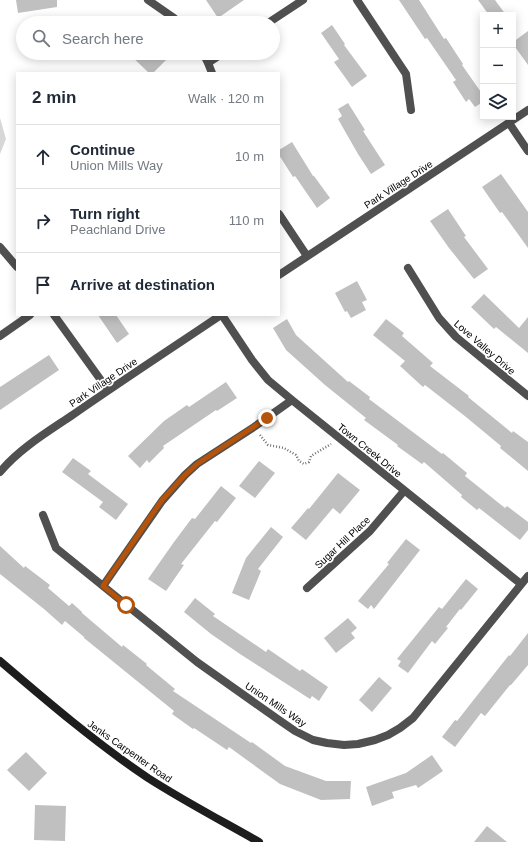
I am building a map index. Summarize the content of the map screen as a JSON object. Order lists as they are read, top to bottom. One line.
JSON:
{"streets":{"street":["Park Village Drive","Love Valley Drive","Town Creek Drive","Sugar Hill Place","Union Mills Way","Jenks Carpenter Road"]},"crossings":[["Town Creek Drive","Sugar Hill Place"],["Town Creek Drive","Union Mills Way"]],"page":{"map_buttons":["+","−"],"search":"Search here","heading":["2 min","Walk · 120 m"],"list":[["Continue","Union Mills Way","10 m"],["Turn right","Peachland Drive","110 m"],"Arrive at destination"]}}
